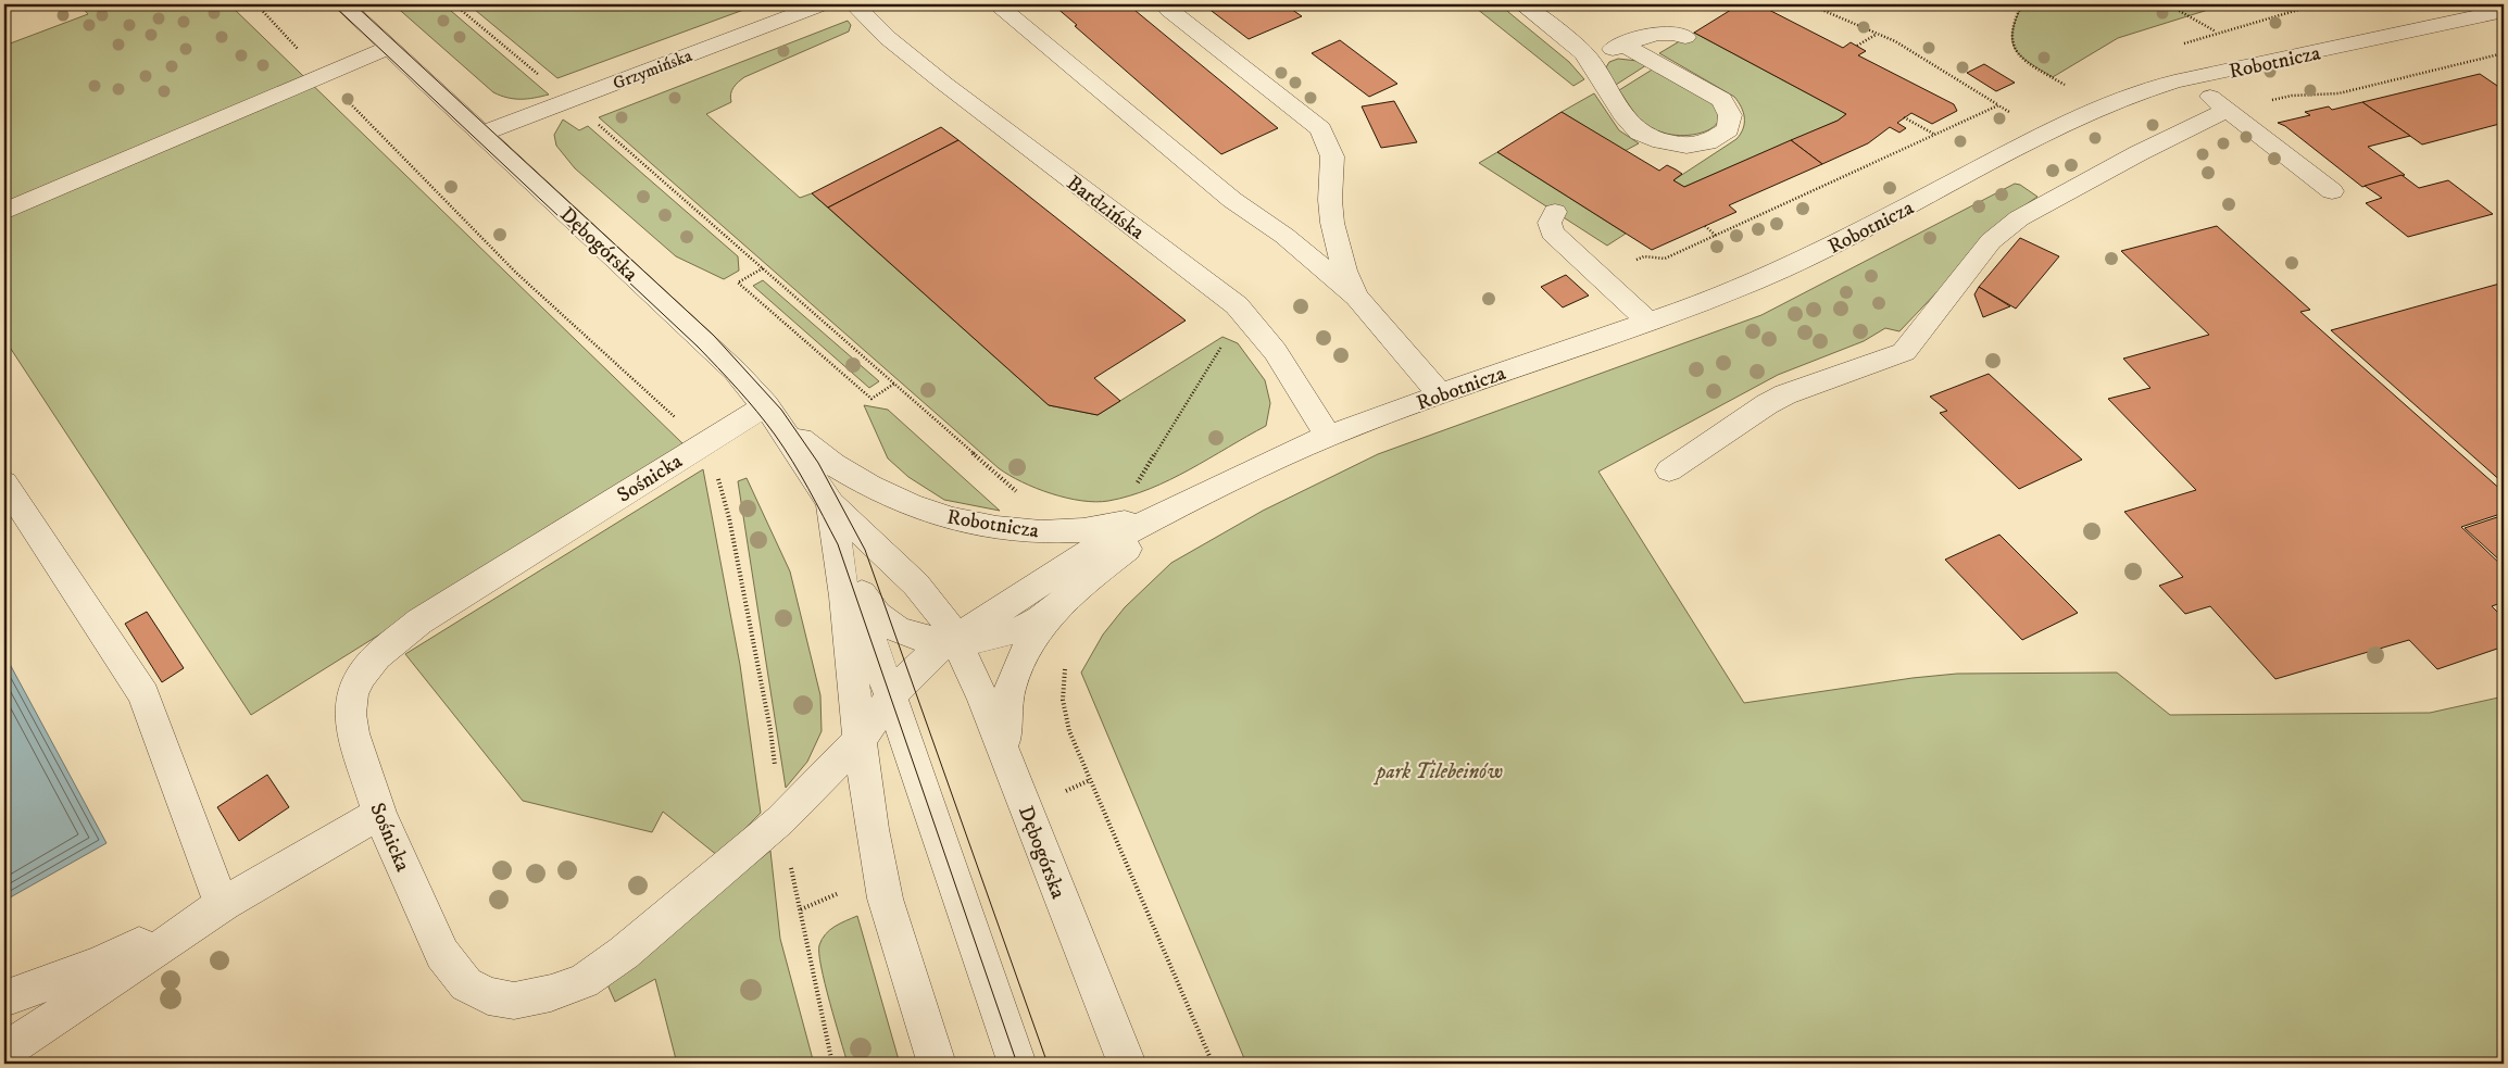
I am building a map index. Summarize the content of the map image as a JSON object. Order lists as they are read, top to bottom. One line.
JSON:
{"streets":{"street":["Robotnicza","Grzymińska","Bardzińska","Dębogórska","Sośnicka"]},"crossings":[["Robotnicza","Bardzińska"],["Robotnicza","Dębogórska"],["Robotnicza","Sośnicka"],["Grzymińska","Dębogórska"],["Dębogórska","Sośnicka"]],"parks":["park Tilebeinów"]}
